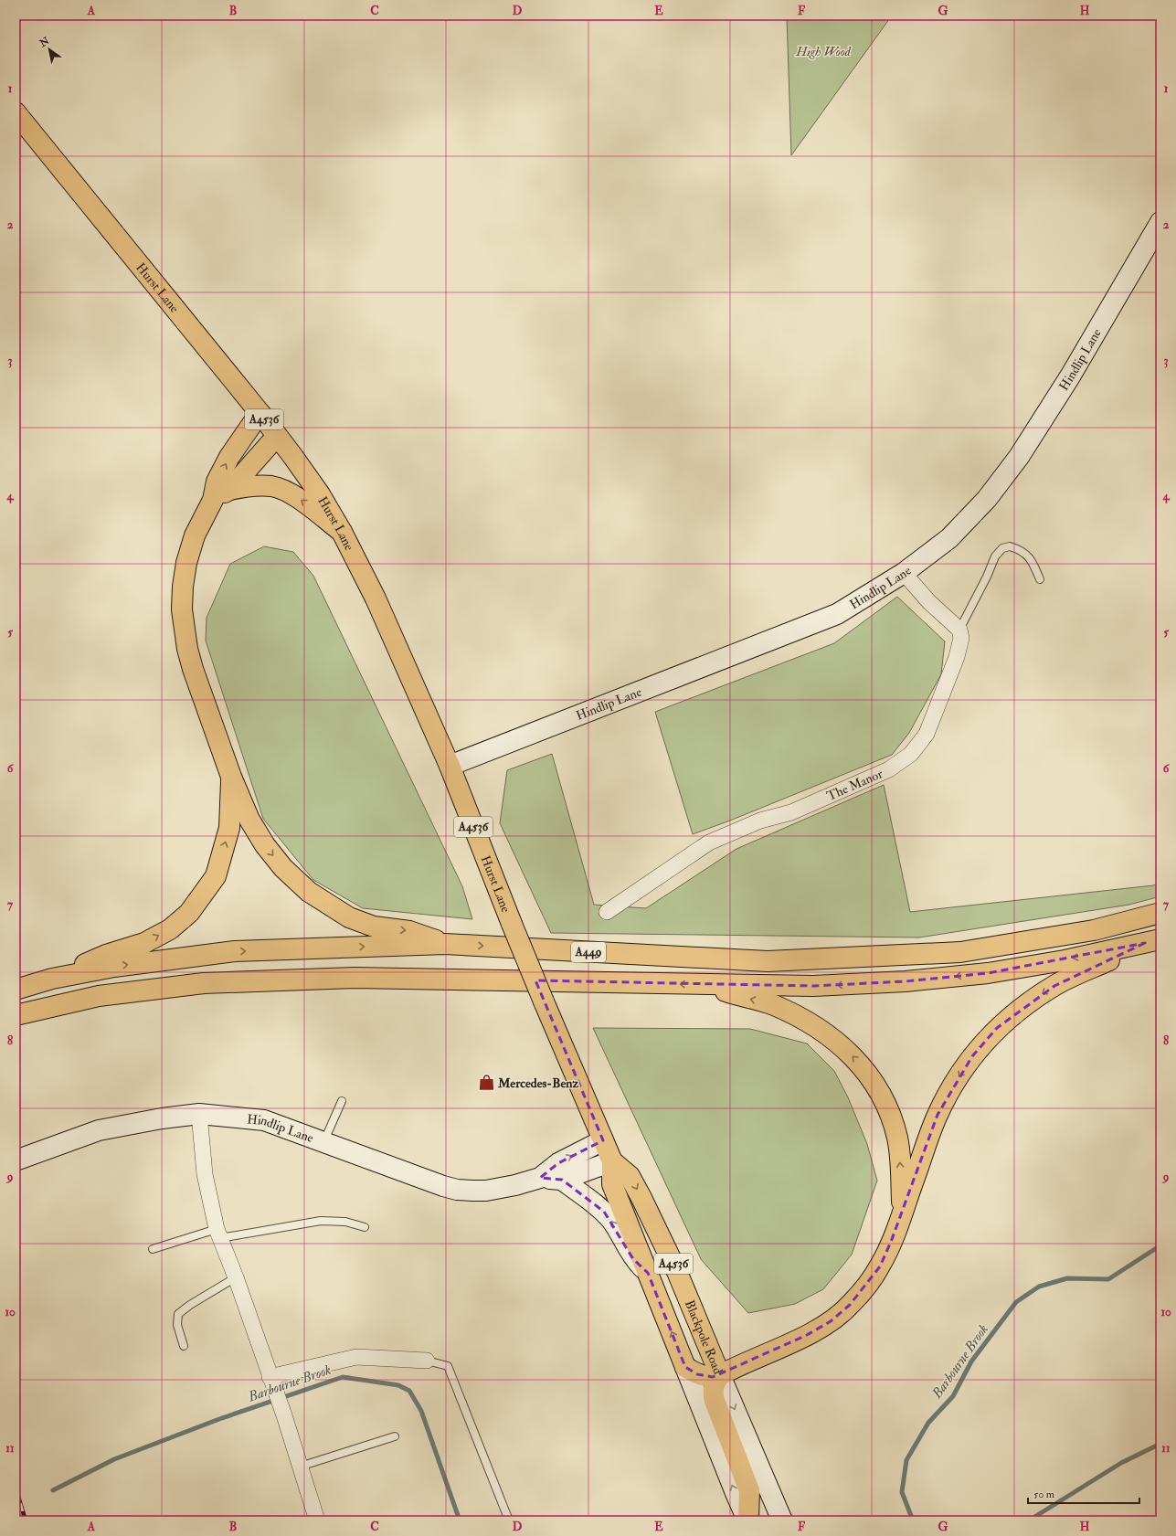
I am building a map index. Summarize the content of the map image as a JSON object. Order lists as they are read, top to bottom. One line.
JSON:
{"streets":{"main road":["Hurst Lane","A4536","A449","Blackpole Road"],"street":["Hindlip Lane","The Manor"]},"crossings":[["Hurst Lane","Hindlip Lane"],["Hurst Lane","Blackpole Road"],["Hindlip Lane","Blackpole Road"]],"water":["Barbourne Brook"],"parks":["High Wood"],"places":{"shop":["Mercedes-Benz"]},"scale_bar":"50 m","north":"top left","grid":{"columns":["A","B","C","D","E","F","G","H"],"rows":["1","2","3","4","5","6","7","8","9","10","11"]}}
